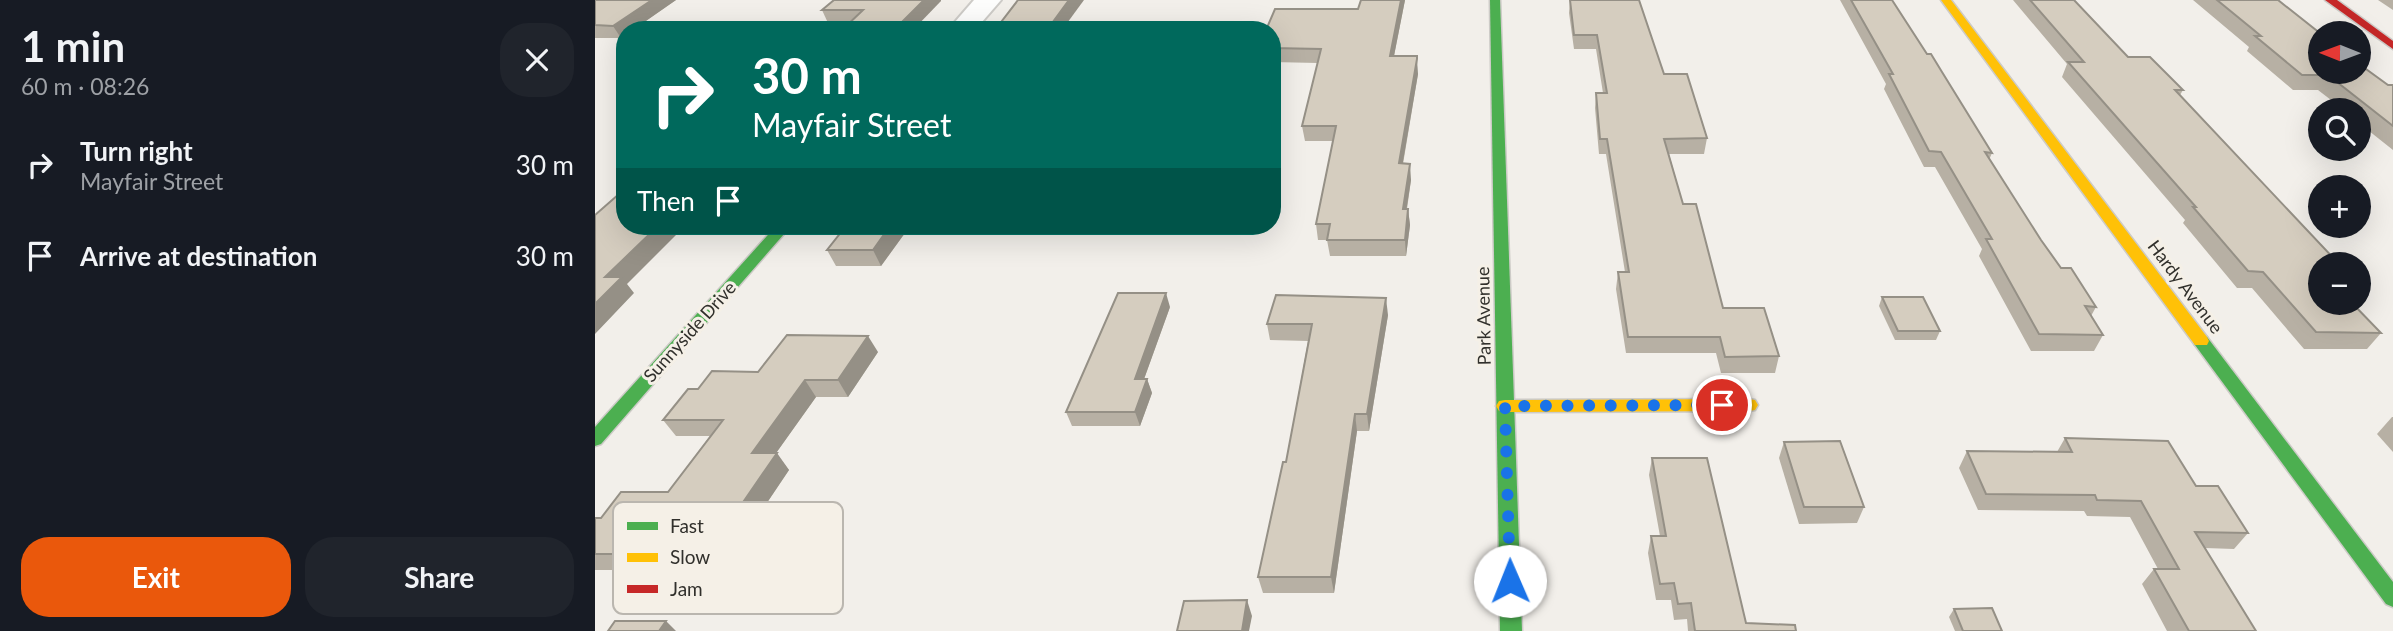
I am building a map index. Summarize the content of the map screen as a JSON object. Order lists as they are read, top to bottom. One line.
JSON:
{"streets":{"street":["Hardy Avenue","Park Avenue","Sunnyside Drive"]},"legend":["Fast","Slow","Jam"],"north":"left","page":{"heading":["1 min","60 m · 08:26"],"map_buttons":["+","−"],"turn":["30 m","Mayfair Street"],"list":[{"name":"Turn right","note":"Mayfair Street","value":"30 m"},{"name":"Arrive at destination","value":"30 m"}],"then":"Then","buttons":["Exit","Share"]}}
